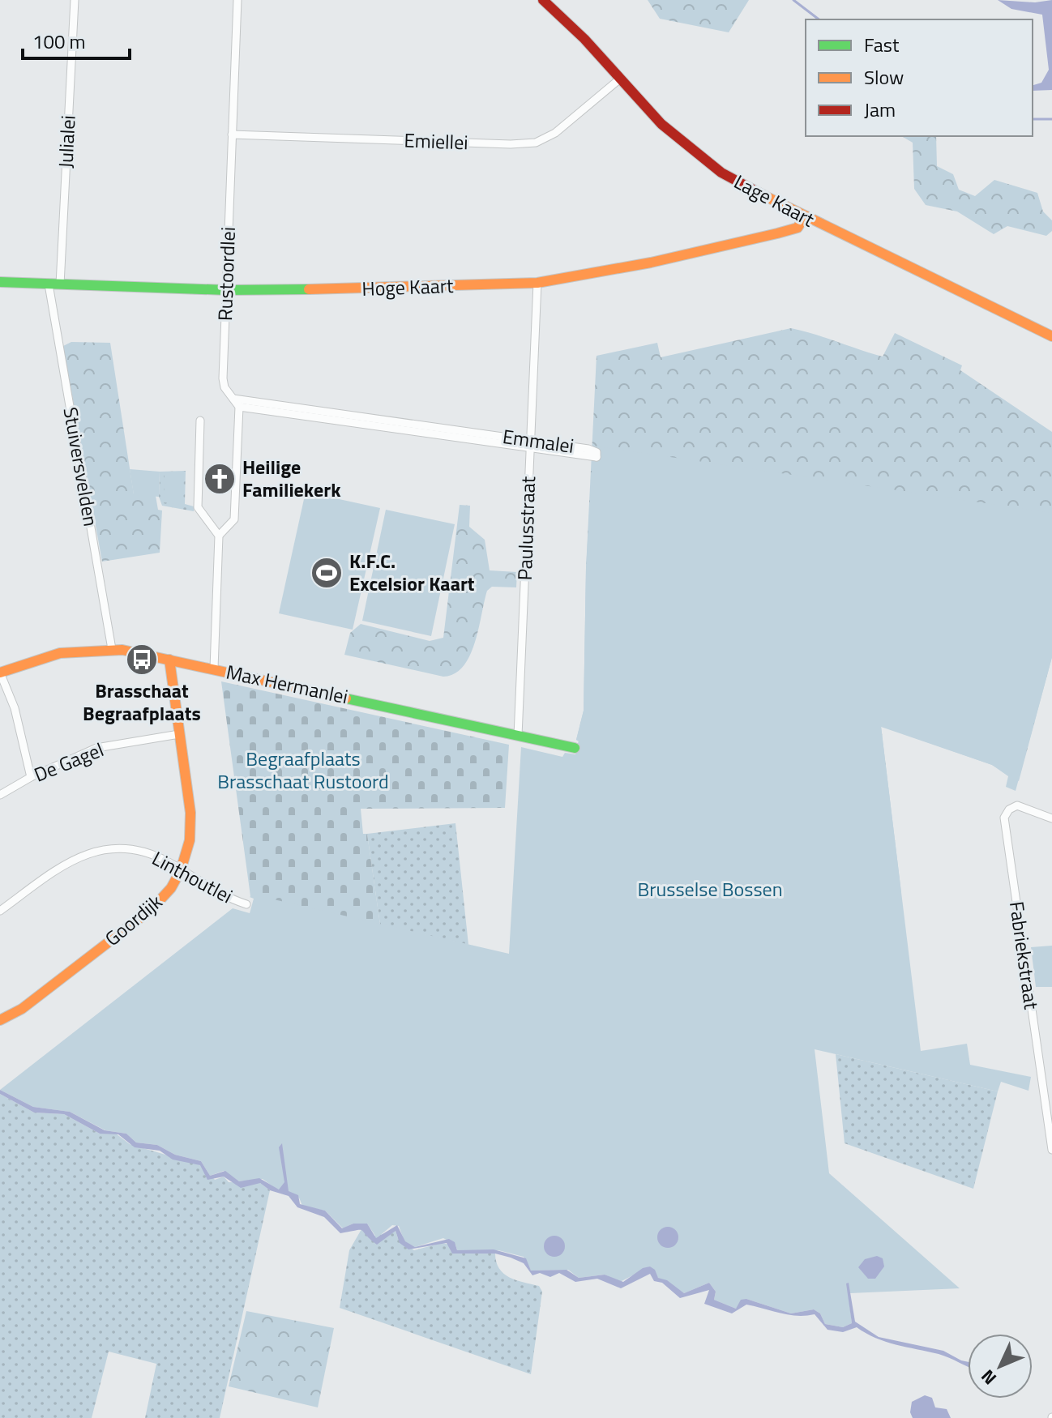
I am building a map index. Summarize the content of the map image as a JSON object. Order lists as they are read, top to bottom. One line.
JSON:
{"streets":{"street":["Julialei","Emiellei","Lage Kaart","Rustoordlei","Hoge Kaart","Emmalei","Stuiversvelden","Paulusstraat","Max Hermanlei","De Gagel","Linthoutlei","Goordijk","Fabriekstraat"]},"crossings":[["Julialei","Hoge Kaart"],["Julialei","Stuiversvelden"],["Emiellei","Lage Kaart"],["Emiellei","Rustoordlei"],["Lage Kaart","Hoge Kaart"],["Rustoordlei","Hoge Kaart"],["Rustoordlei","Emmalei"],["Hoge Kaart","Stuiversvelden"],["Hoge Kaart","Paulusstraat"],["Emmalei","Paulusstraat"],["Stuiversvelden","Max Hermanlei"],["Paulusstraat","Max Hermanlei"],["Max Hermanlei","Goordijk"],["De Gagel","Goordijk"],["Linthoutlei","Goordijk"]],"parks":["Begraafplaats Brasschaat Rustoord","Brusselse Bossen"],"places":{"church":["Heilige Familiekerk"],"sports":["K.F.C. Excelsior Kaart"],"bus stop":["Brasschaat Begraafplaats"]},"legend":["Fast","Slow","Jam"],"scale_bar":"100 m","north":"bottom left"}
